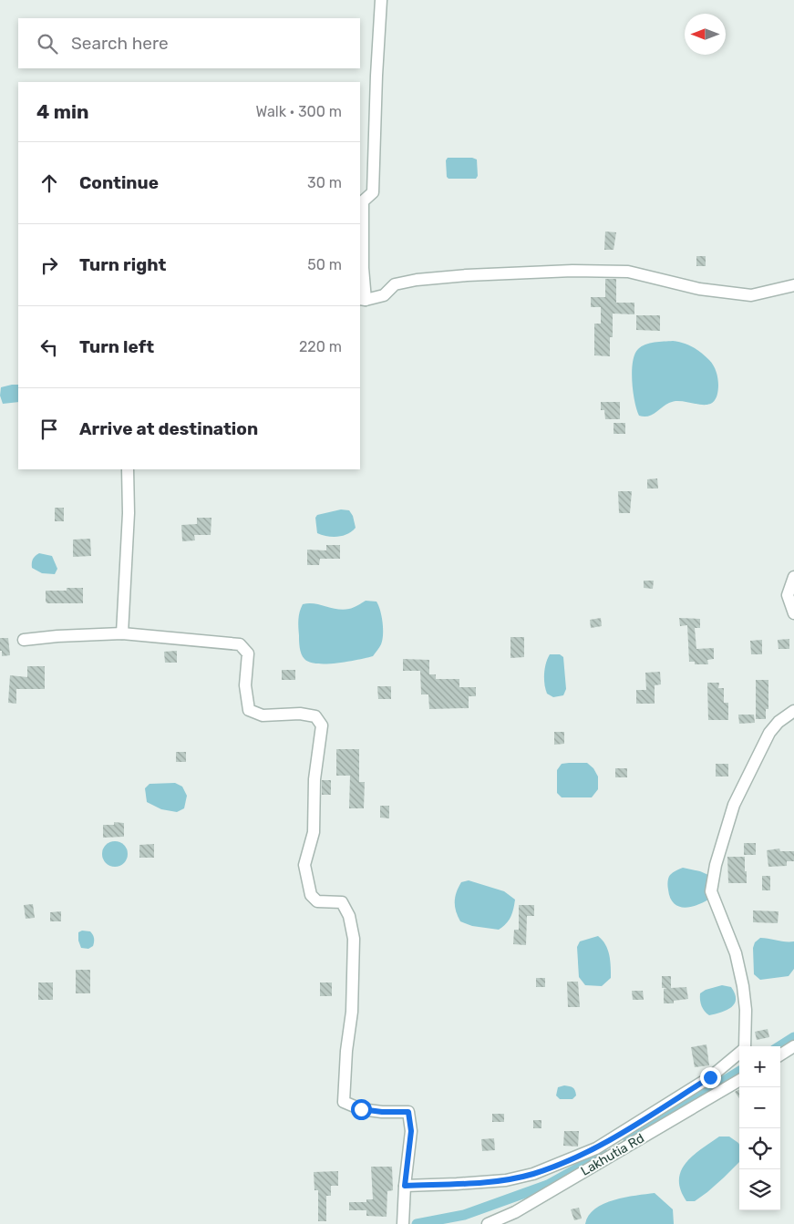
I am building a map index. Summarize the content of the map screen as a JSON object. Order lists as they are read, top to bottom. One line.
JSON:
{"streets":{"street":["Lakhutia Rd"]},"north":"left","page":{"search":"Search here","heading":["4 min","Walk · 300 m"],"list":[["Continue","30 m"],["Turn right","50 m"],["Turn left","220 m"],"Arrive at destination"],"map_buttons":["+","−"]}}
